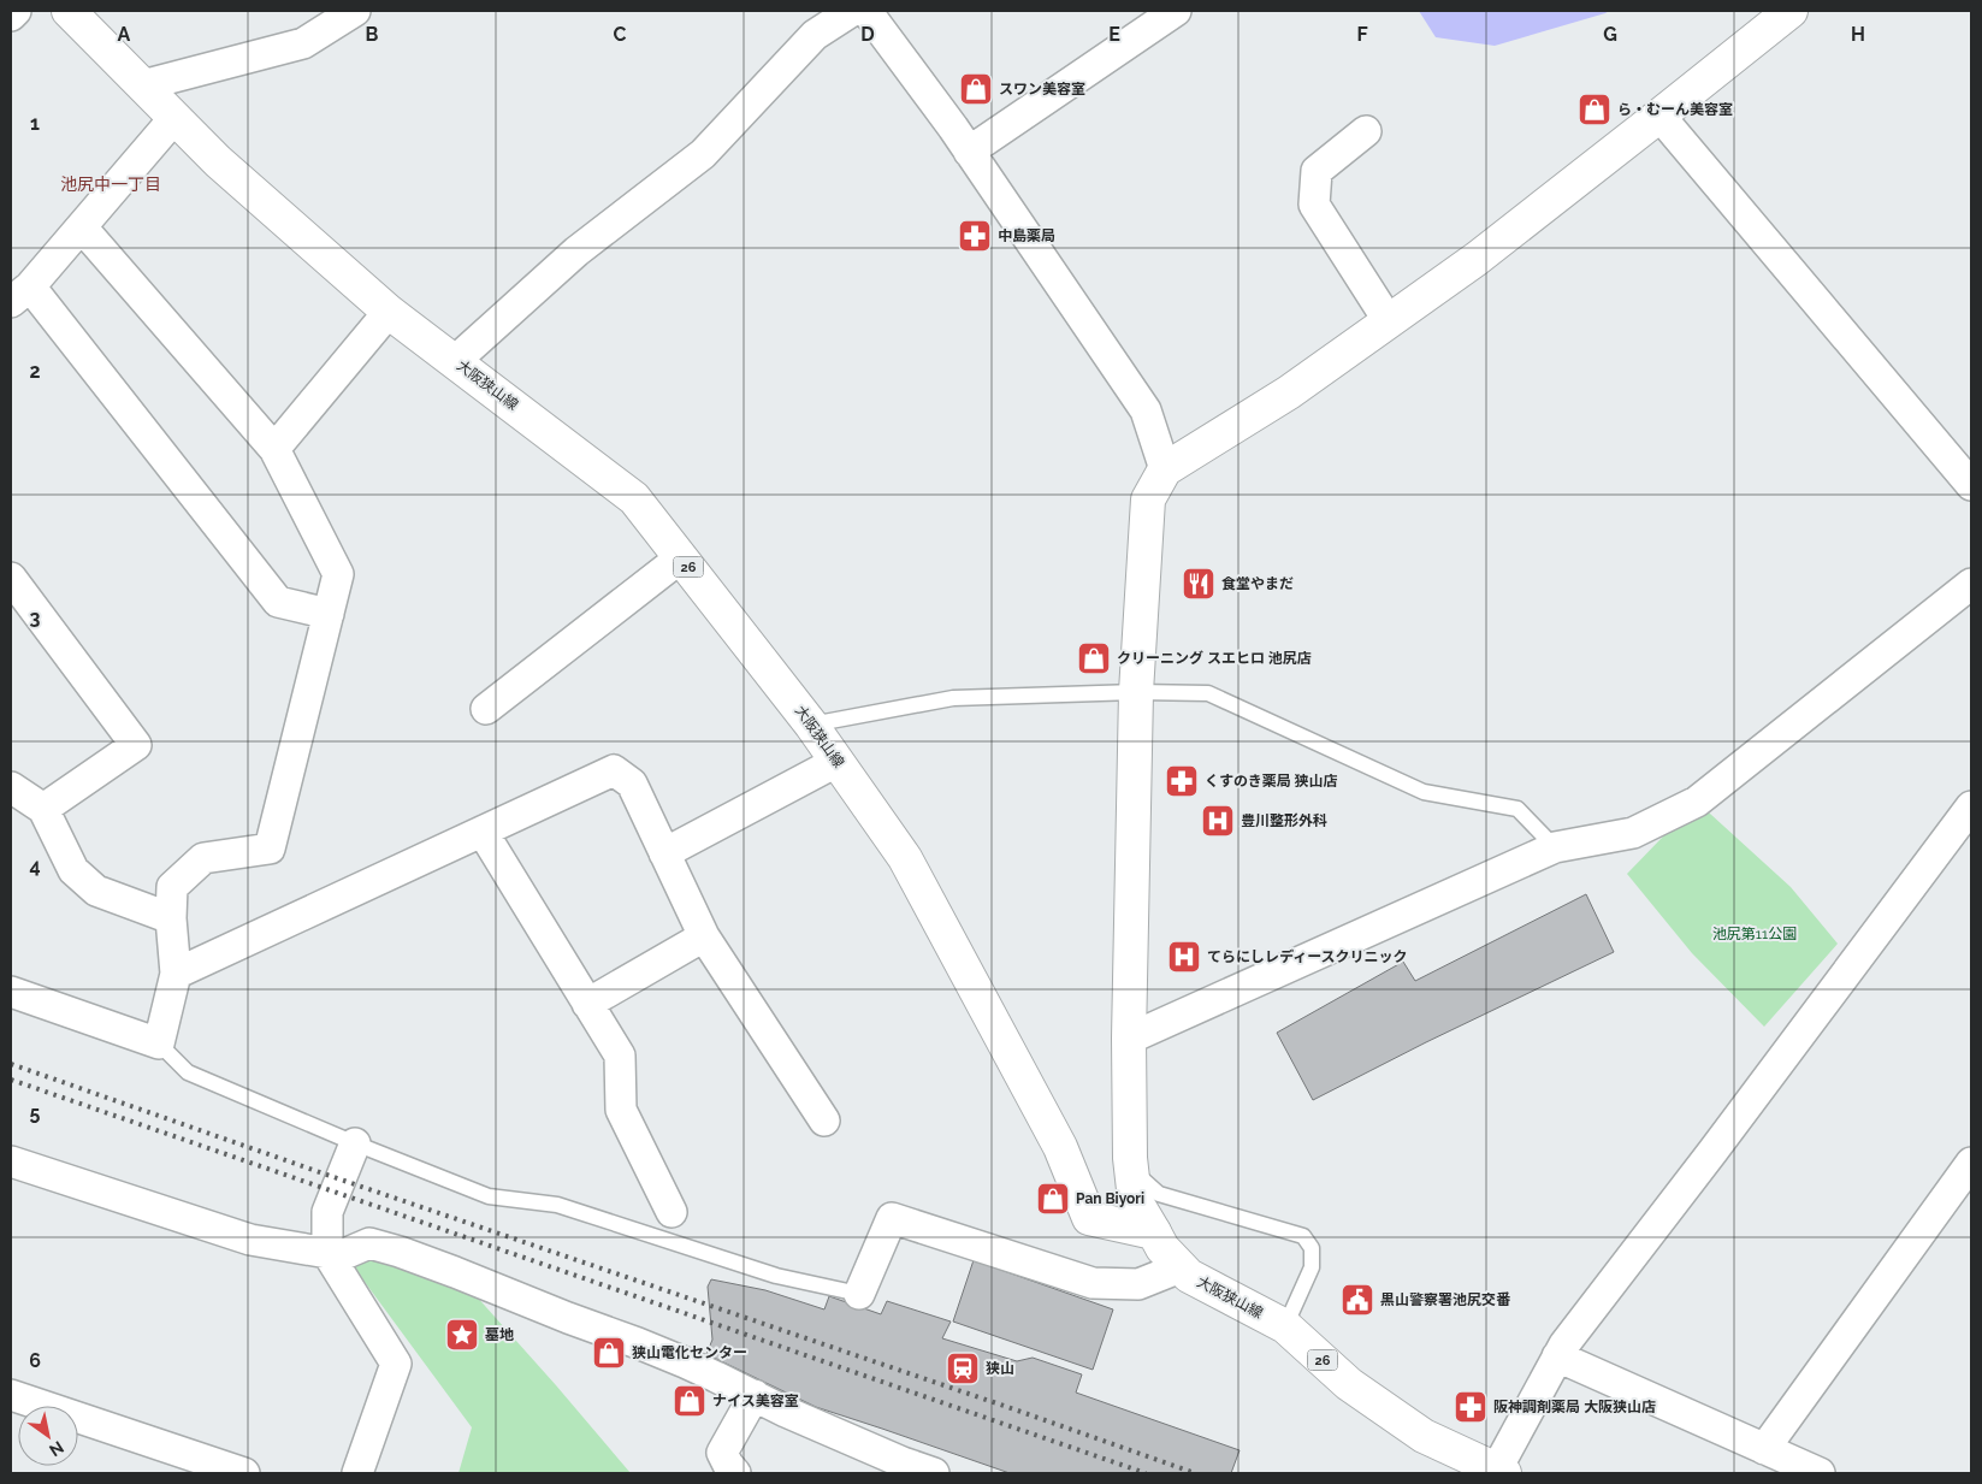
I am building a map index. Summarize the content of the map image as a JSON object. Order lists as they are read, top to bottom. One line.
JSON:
{"streets":{"main road":["大阪狭山線","26"]},"districts":["池尻中一丁目"],"parks":["池尻第11公園"],"places":{"shop":["スワン美容室","ら・むーん美容室","クリーニング スエヒロ 池尻店","Pan Biyori","狭山電化センター","ナイス美容室"],"pharmacy":["中島薬局","くすのき薬局 狭山店","阪神調剤薬局 大阪狭山店"],"restaurant":["食堂やまだ"],"hospital":["豊川整形外科","てらにしレディースクリニック"],"public building":["黒山警察署池尻交番"],"place":["墓地"],"station":["狭山"]},"north":"bottom right","grid":{"columns":["A","B","C","D","E","F","G","H"],"rows":["1","2","3","4","5","6"]}}
